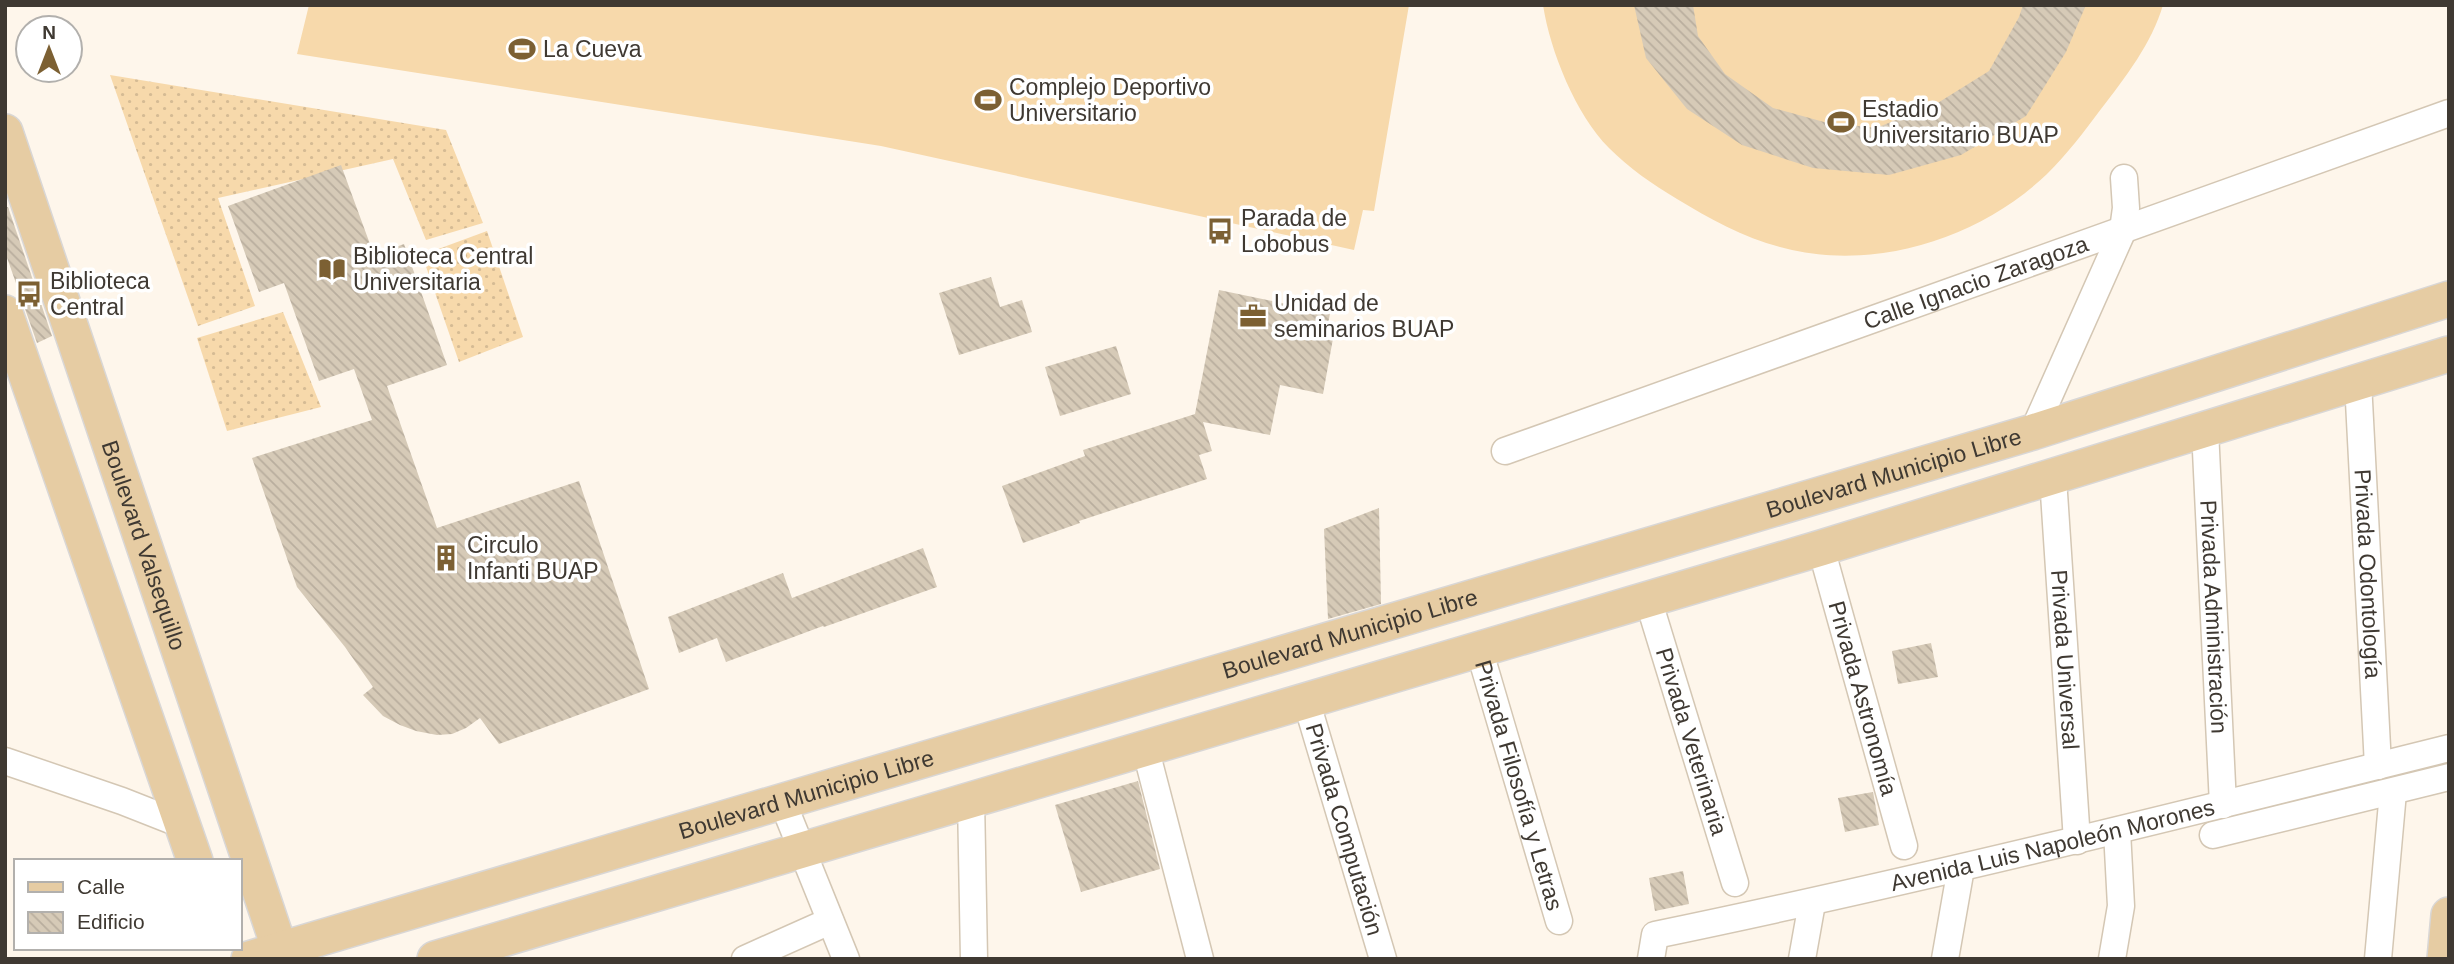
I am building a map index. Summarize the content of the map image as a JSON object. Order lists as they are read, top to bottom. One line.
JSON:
{"streets":{"main road":["Boulevard Municipio Libre","Boulevard Valsequillo"],"street":["Calle Ignacio Zaragoza","Privada Odontología","Privada Administración","Privada Universal","Privada Astronomía","Privada Veterinaria","Privada Filosofía y Letras","Privada Computación","Avenida Luis Napoleón Morones"]},"crossings":[["Boulevard Municipio Libre","Boulevard Valsequillo"],["Privada Odontología","Avenida Luis Napoleón Morones"],["Privada Administración","Avenida Luis Napoleón Morones"],["Privada Universal","Avenida Luis Napoleón Morones"]],"places":{"sports":["La Cueva","Complejo Deportivo Universitario","Estadio Universitario BUAP"],"bus stop":["Parada de Lobobus","Biblioteca Central"],"library":["Biblioteca Central Universitaria"],"office":["Unidad de seminarios BUAP"],"building":["Circulo Infanti BUAP"]},"legend":["Calle","Edificio"],"north":"top"}
